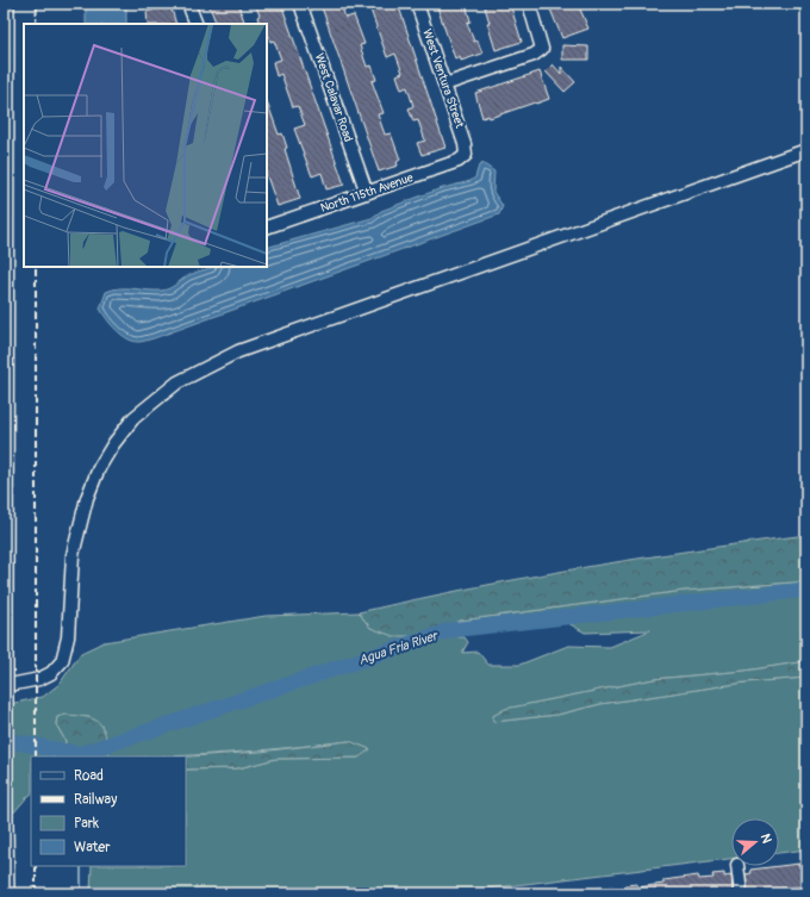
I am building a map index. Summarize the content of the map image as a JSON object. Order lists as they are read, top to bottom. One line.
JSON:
{"streets":{"street":["West Ventura Street","West Calavar Road","North 115th Avenue"]},"crossings":[["West Ventura Street","North 115th Avenue"],["West Calavar Road","North 115th Avenue"]],"water":["Agua Fria River"],"legend":["Road","Railway","Park","Water"],"north":"right"}
